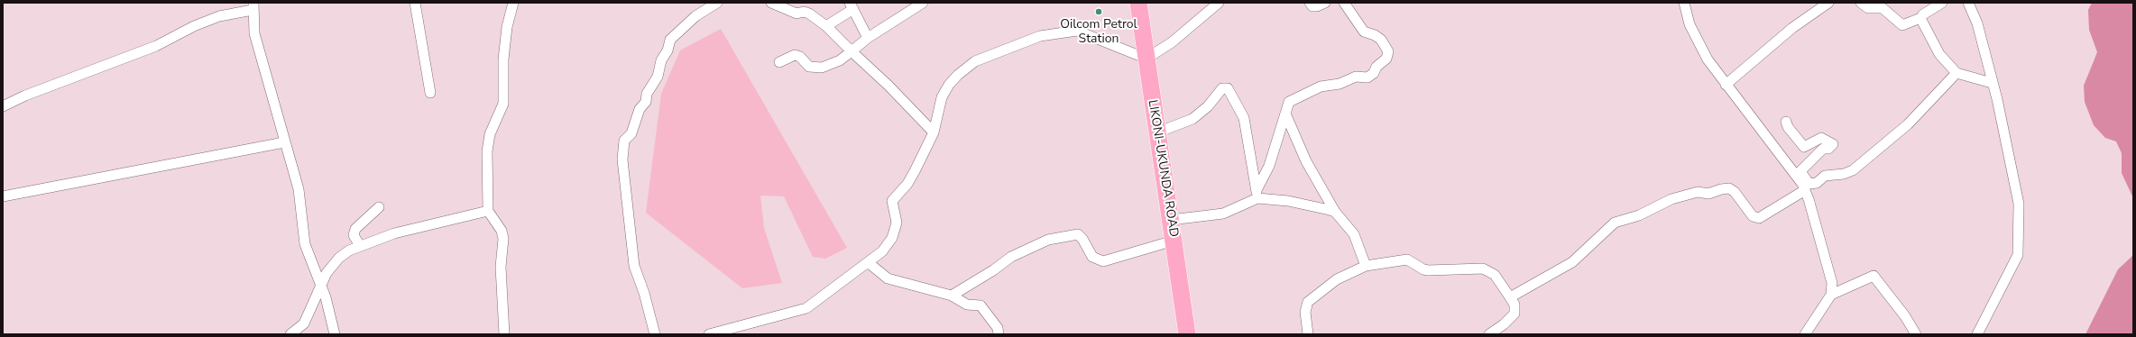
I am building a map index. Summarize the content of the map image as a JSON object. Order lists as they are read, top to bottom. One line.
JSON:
{"streets":{"highway":["LIKONI-UKUNDA ROAD"]},"places":["Oilcom Petrol Station"]}
